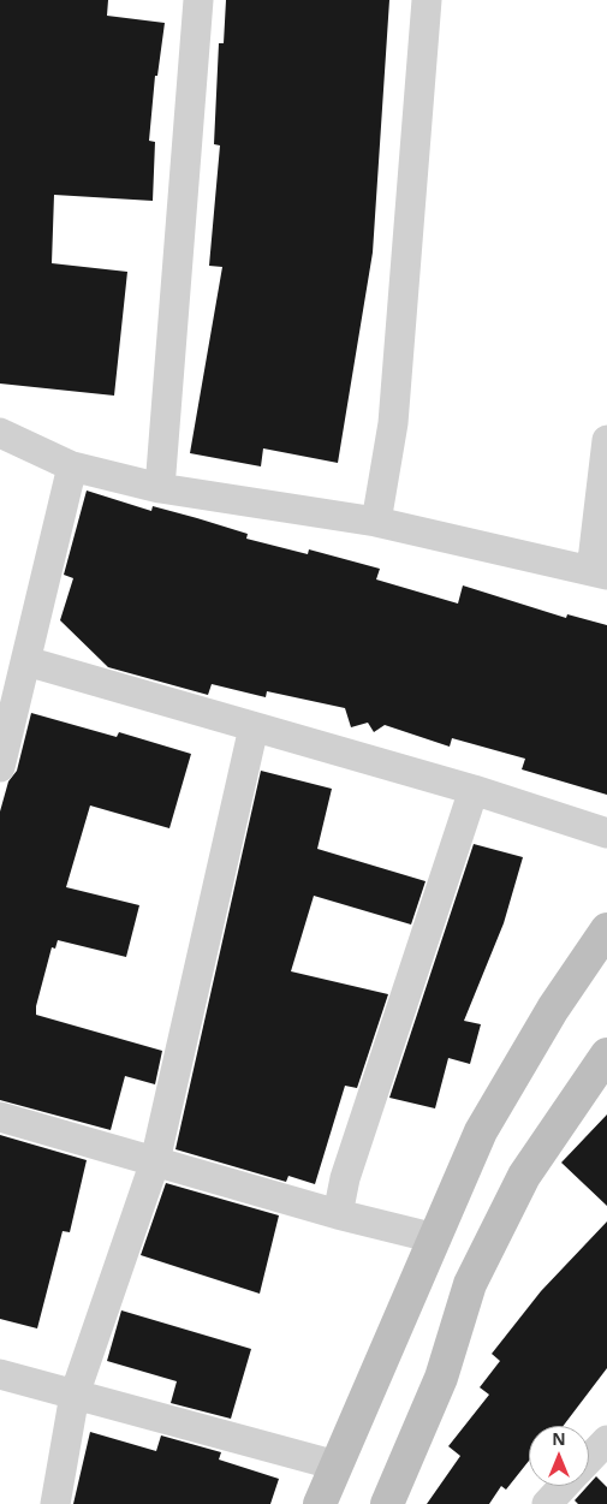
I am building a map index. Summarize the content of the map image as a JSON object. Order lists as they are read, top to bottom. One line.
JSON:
{"north":"top"}
